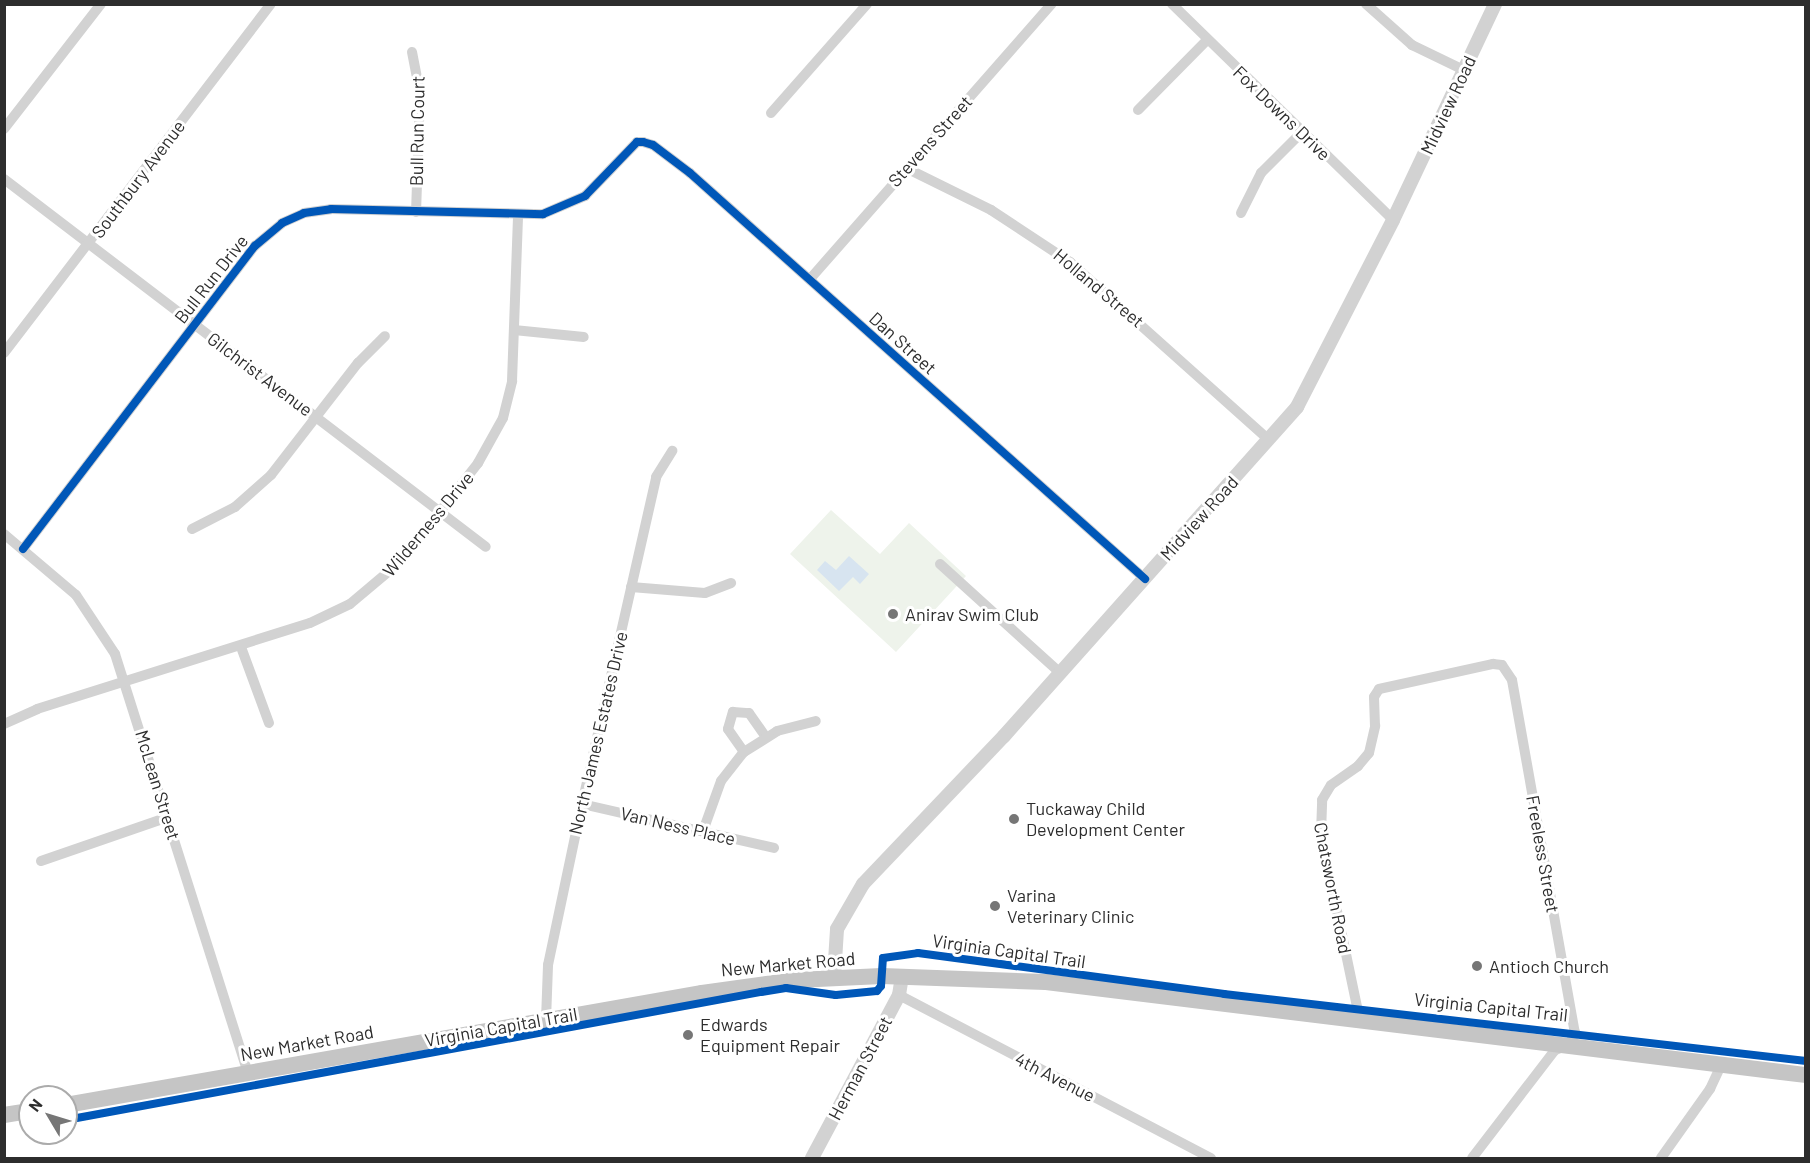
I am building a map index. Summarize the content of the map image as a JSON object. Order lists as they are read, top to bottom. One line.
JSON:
{"streets":{"main road":["New Market Road"],"street":["Midview Road","Fox Downs Drive","Bull Run Court","Stevens Street","Southbury Avenue","Bull Run Drive","Holland Street","Dan Street","Gilchrist Avenue","Wilderness Drive","North James Estates Drive","McLean Street","Van Ness Place","Freeless Street","Chatsworth Road","Herman Street","4th Avenue"],"cycle path":["Virginia Capital Trail"]},"crossings":[["Midview Road","Fox Downs Drive"],["Midview Road","Holland Street"],["Midview Road","Dan Street"],["Midview Road","New Market Road"],["Bull Run Court","Bull Run Drive"],["Stevens Street","Holland Street"],["Stevens Street","Dan Street"],["Southbury Avenue","Gilchrist Avenue"],["Bull Run Drive","Dan Street"],["Bull Run Drive","Gilchrist Avenue"],["Bull Run Drive","Wilderness Drive"],["Bull Run Drive","McLean Street"],["Gilchrist Avenue","Wilderness Drive"],["Wilderness Drive","McLean Street"],["North James Estates Drive","Van Ness Place"],["North James Estates Drive","New Market Road"],["McLean Street","New Market Road"],["Freeless Street","Chatsworth Road"],["Freeless Street","New Market Road"],["Chatsworth Road","New Market Road"],["New Market Road","Herman Street"],["Herman Street","4th Avenue"]],"places":["Anirav Swim Club","Tuckaway Child Development Center","Varina Veterinary Clinic","Antioch Church","Edwards Equipment Repair"],"north":"top left"}
